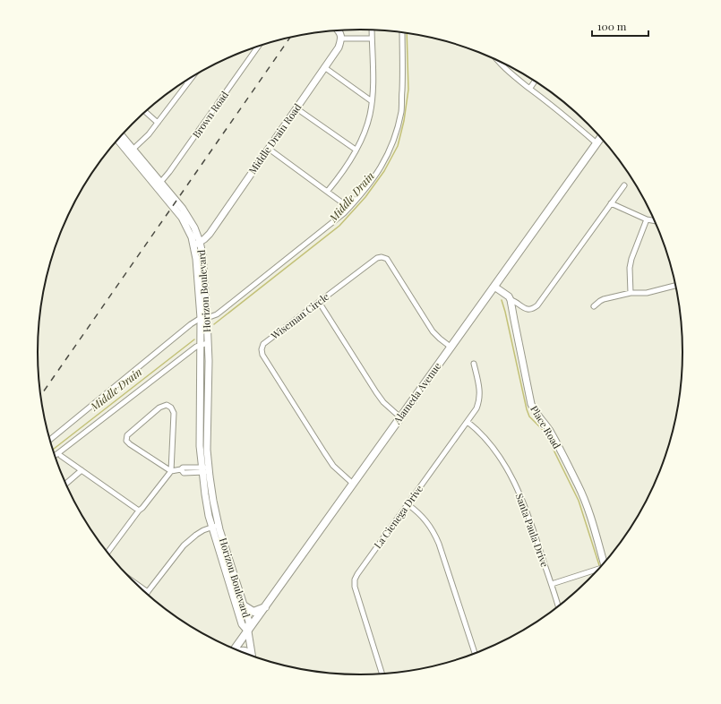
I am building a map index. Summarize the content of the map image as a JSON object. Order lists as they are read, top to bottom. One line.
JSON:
{"streets":{"main road":["Middle Drain Road","Horizon Boulevard","Alameda Avenue","Place Road"],"street":["Brown Road","Wiseman Circle","La Cienega Drive","Santa Paula Drive"]},"crossings":[["Brown Road","Horizon Boulevard"],["Middle Drain Road","Horizon Boulevard"],["Horizon Boulevard","Alameda Avenue"],["Wiseman Circle","Alameda Avenue"],["La Cienega Drive","Santa Paula Drive"]],"water":["Middle Drain"],"scale_bar":"100 m"}
